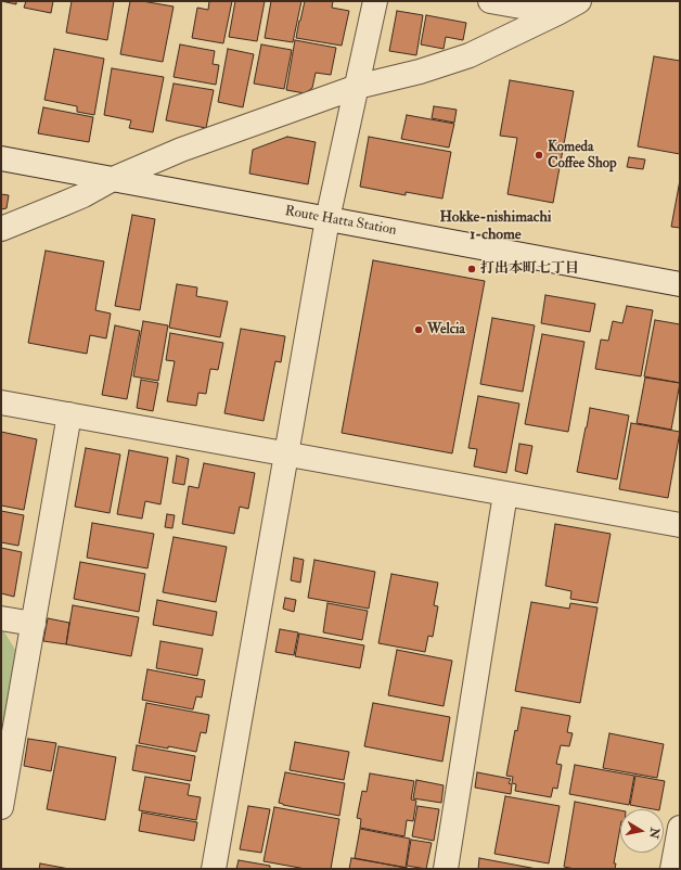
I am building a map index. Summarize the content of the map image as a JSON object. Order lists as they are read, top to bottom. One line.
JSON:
{"streets":{"street":["Route Hatta Station"]},"districts":["Hokke-nishimachi 1-chome"],"places":["Komeda Coffee Shop","打出本町七丁目","Welcia"],"north":"right"}
